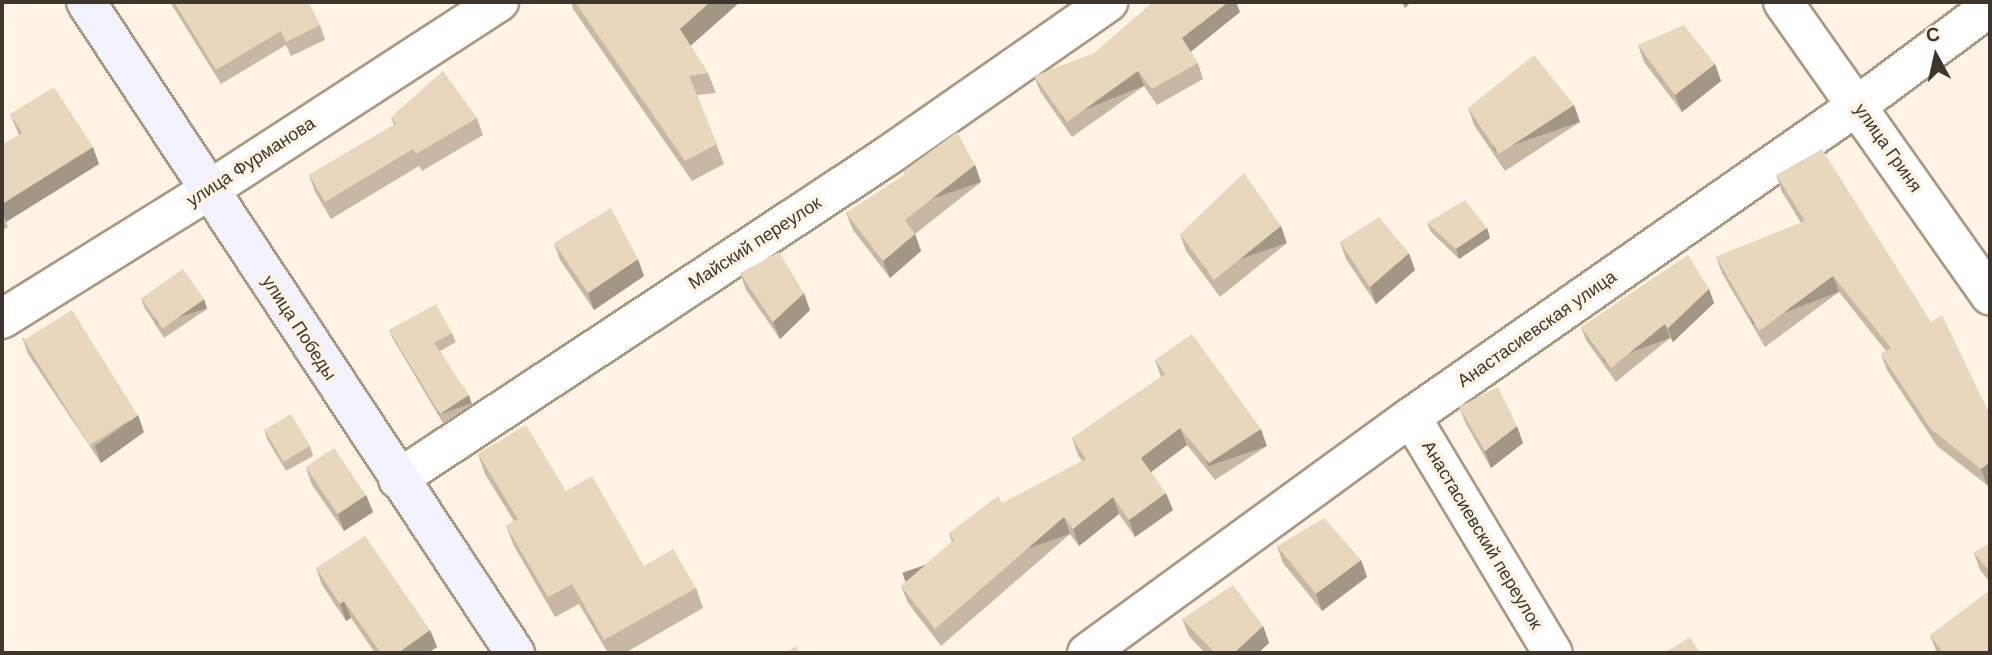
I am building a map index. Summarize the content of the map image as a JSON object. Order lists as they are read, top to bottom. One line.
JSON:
{"streets":{"street":["улица Гриня","улица Фурманова","Майский переулок","улица Победы","Анастасиевская улица","Анастасиевский переулок"]},"crossings":[["улица Гриня","Анастасиевская улица"],["улица Фурманова","улица Победы"],["Майский переулок","улица Победы"],["Анастасиевская улица","Анастасиевский переулок"]],"north":"top"}
